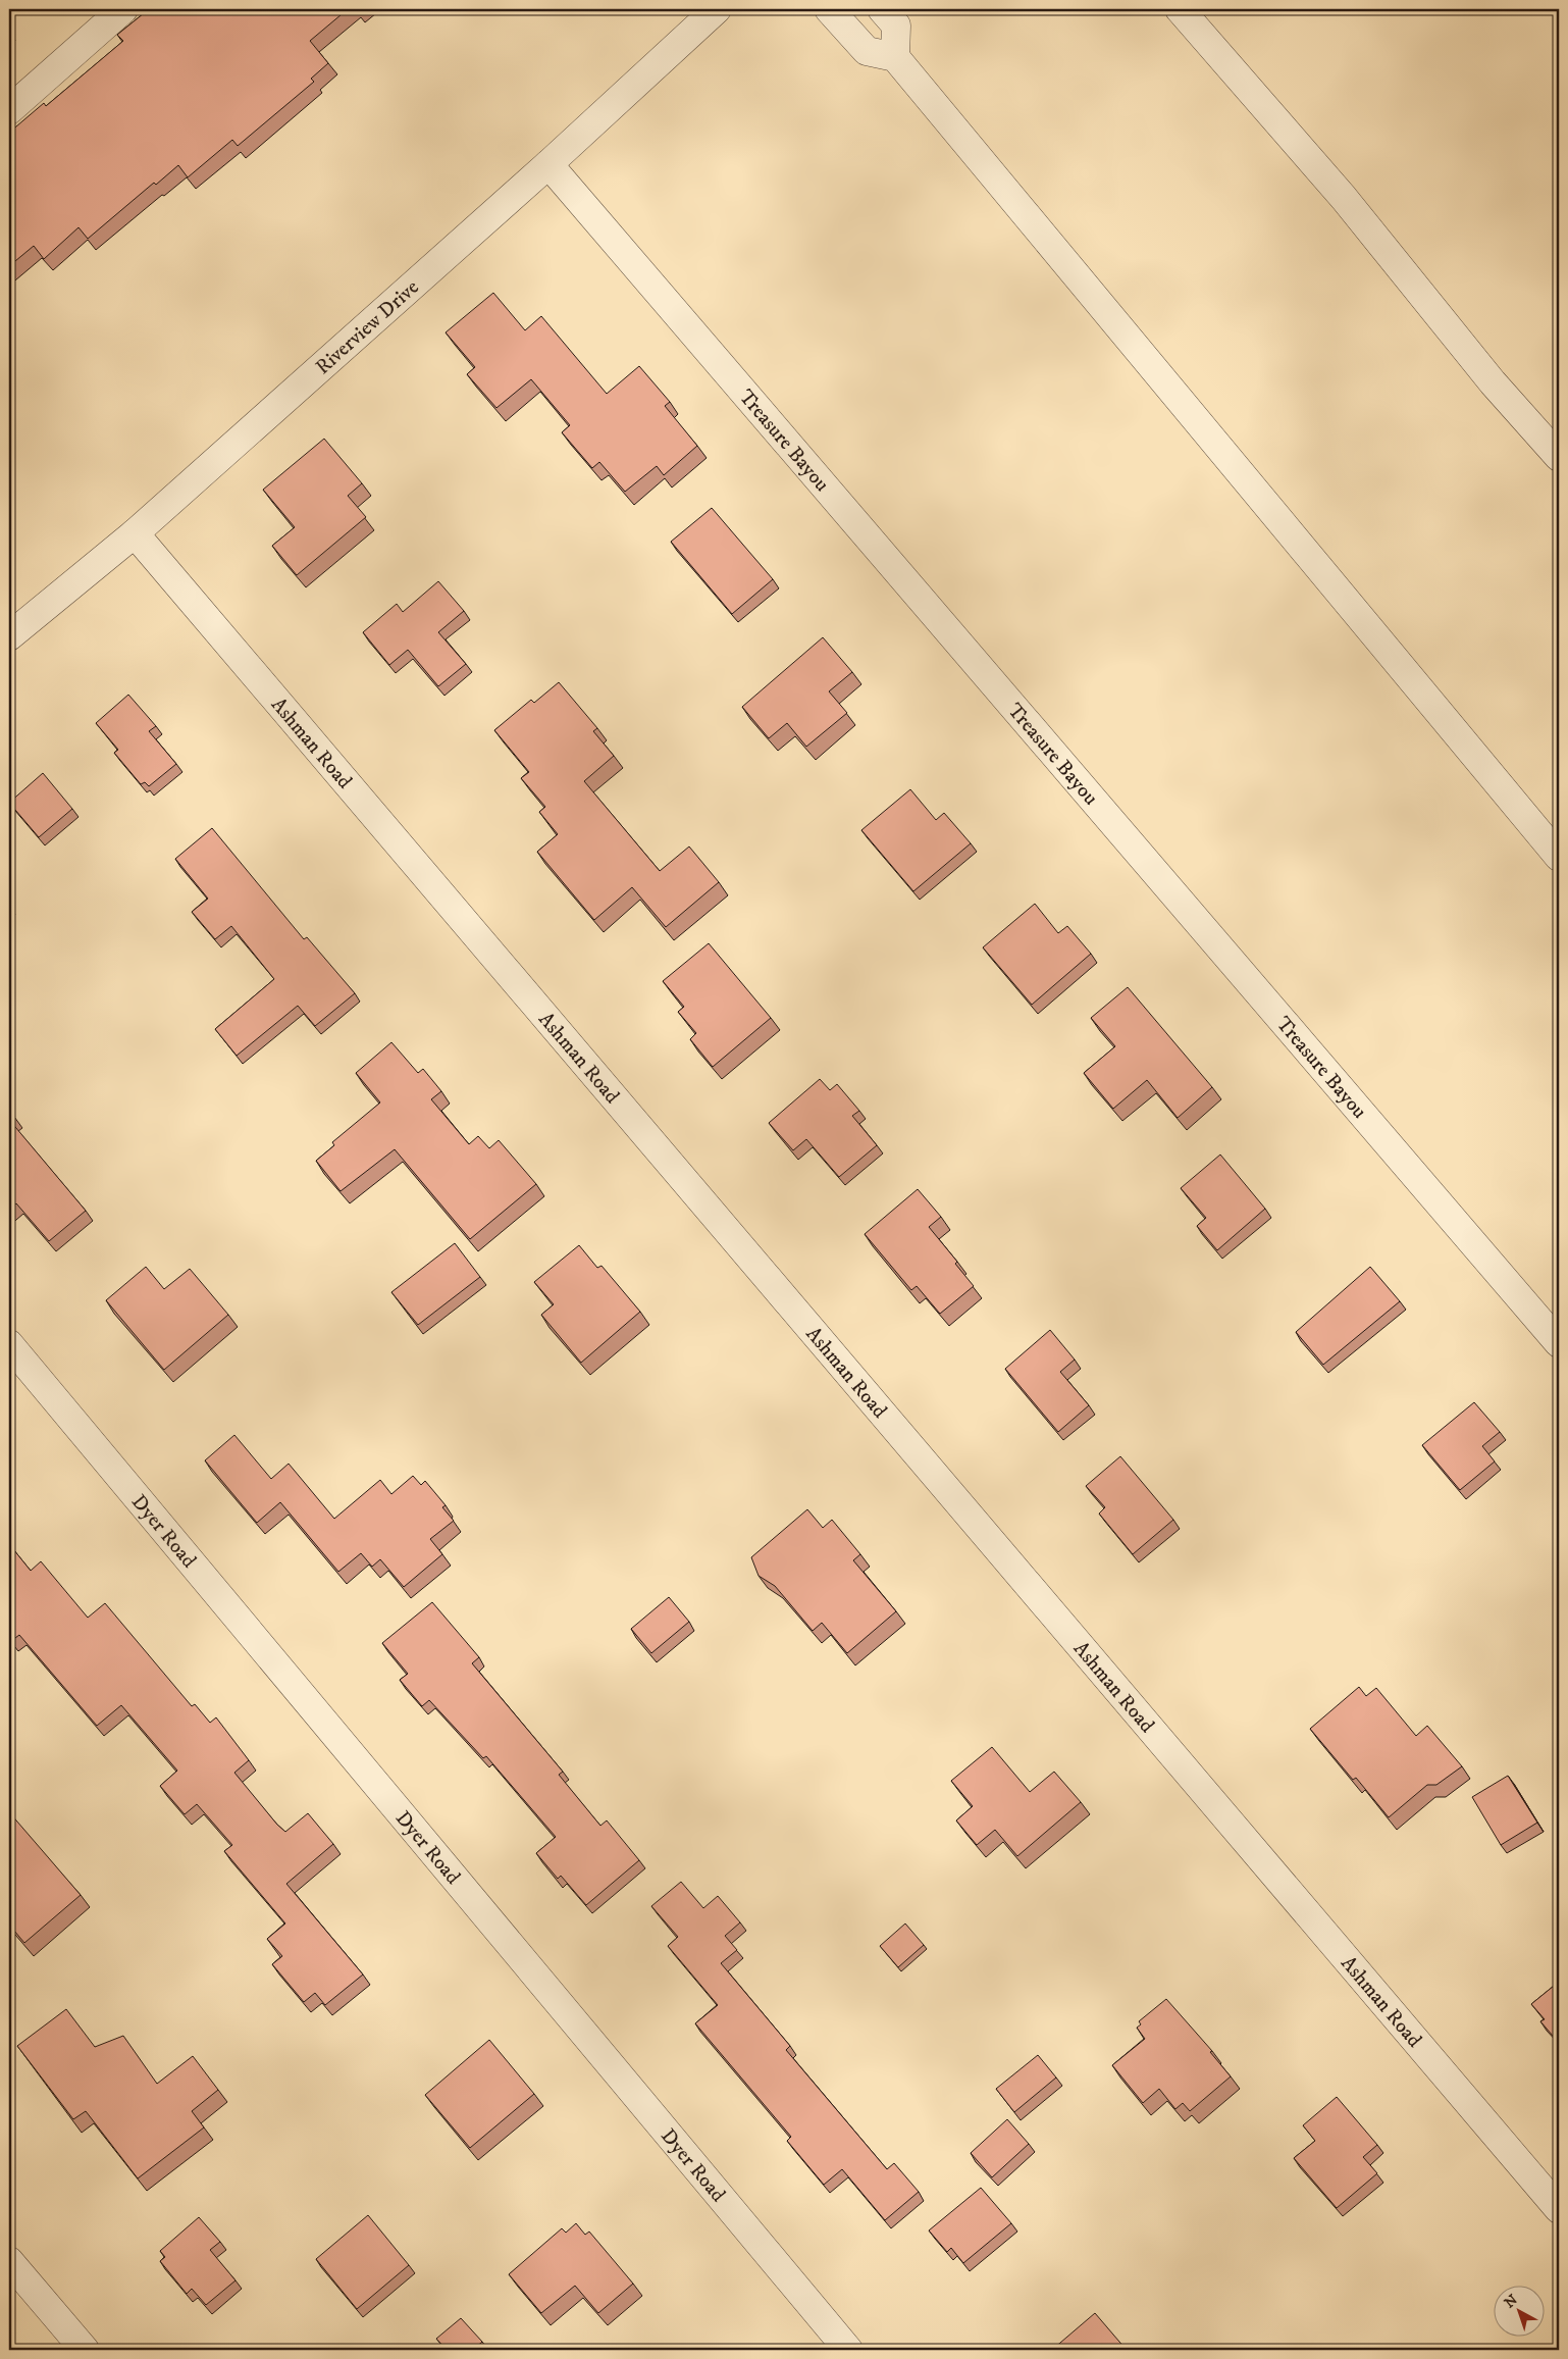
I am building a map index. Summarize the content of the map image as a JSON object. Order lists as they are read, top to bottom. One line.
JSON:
{"streets":{"street":["Riverview Drive","Treasure Bayou","Ashman Road","Dyer Road"]},"crossings":[["Riverview Drive","Treasure Bayou"],["Riverview Drive","Ashman Road"]],"north":"top left"}
